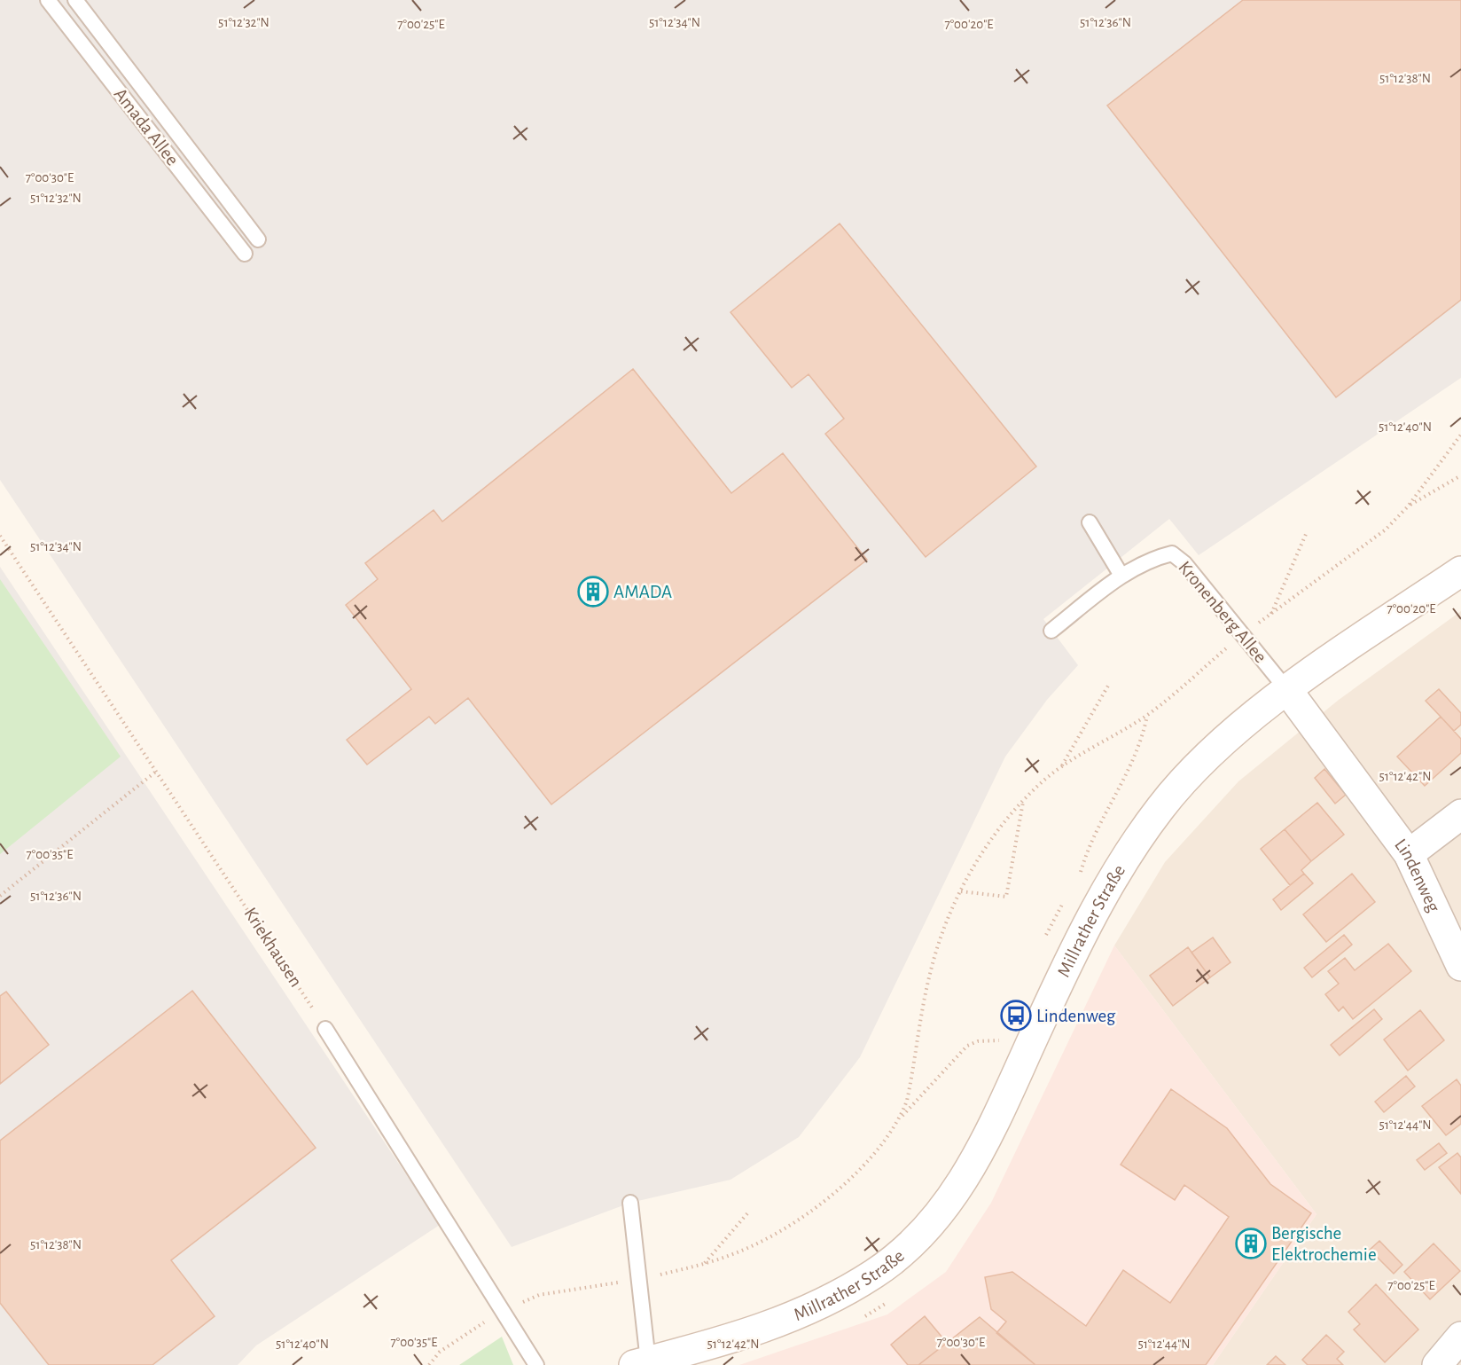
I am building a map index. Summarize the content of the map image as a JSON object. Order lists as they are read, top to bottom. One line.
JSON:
{"streets":{"main road":["Lindenweg","Millrather Straße"],"lane":["Amada Allee","Kronenberg Allee"],"path":["Kriekhausen"]},"crossings":[["Kronenberg Allee","Lindenweg"],["Kronenberg Allee","Millrather Straße"],["Lindenweg","Millrather Straße"]],"places":{"building":["AMADA","Bergische Elektrochemie"],"bus stop":["Lindenweg"]},"coordinates":["51°12'32\"N","51°12'34\"N","51°12'36\"N","7°00'20\"E","7°00'25\"E","51°12'38\"N","7°00'30\"E","51°12'40\"N","51°12'42\"N","7°00'35\"E","51°12'44\"N"]}
